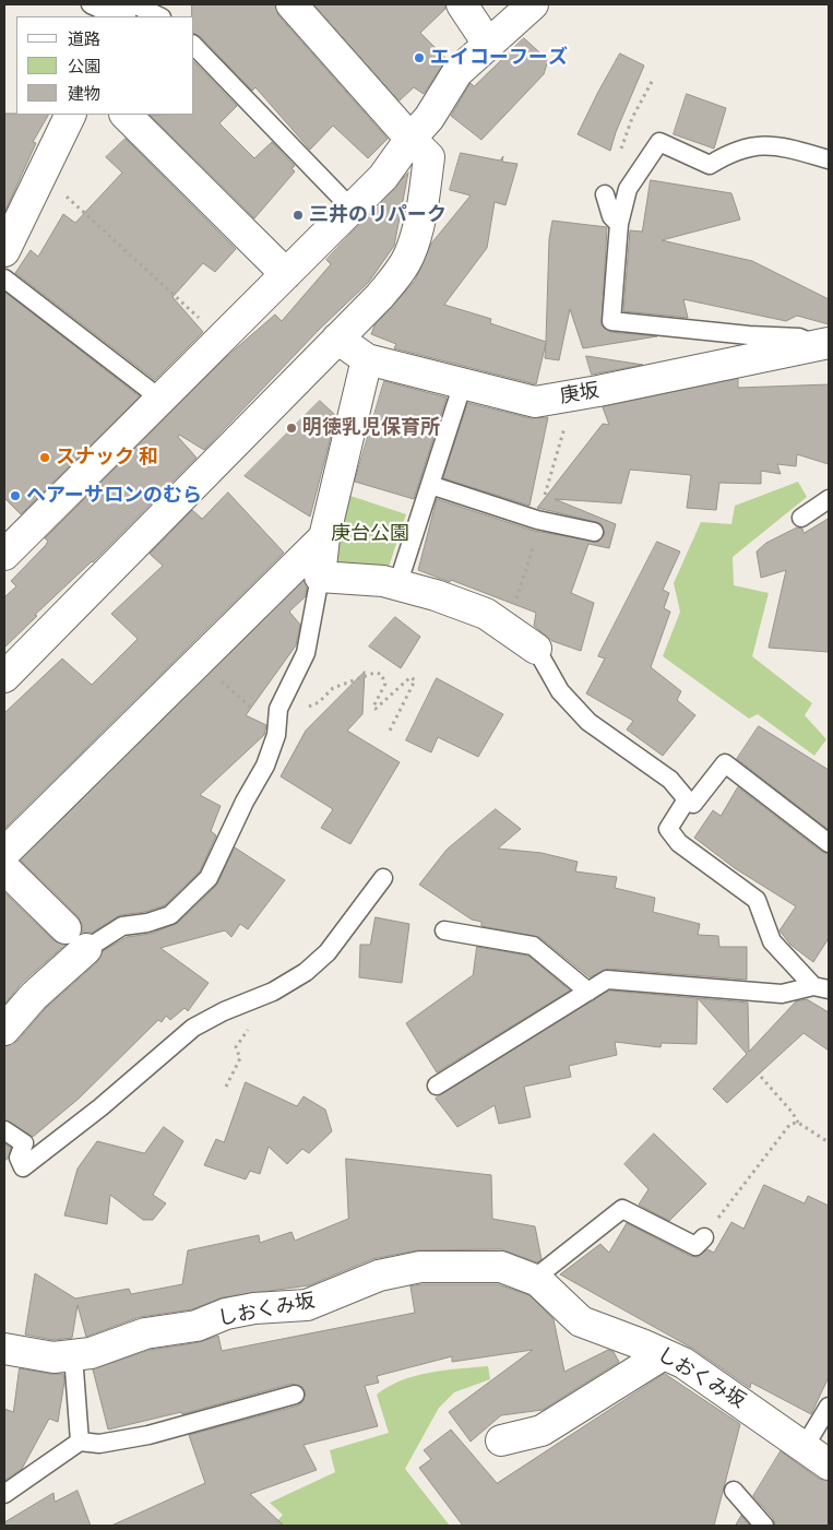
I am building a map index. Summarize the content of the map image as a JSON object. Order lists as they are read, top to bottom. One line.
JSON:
{"streets":{"street":["庚坂","しおくみ坂"]},"parks":["庚台公園"],"places":["エイコーフーズ","三井のリパーク","明徳乳児保育所","スナック 和","ヘアーサロンのむら"],"legend":["道路","公園","建物"]}
